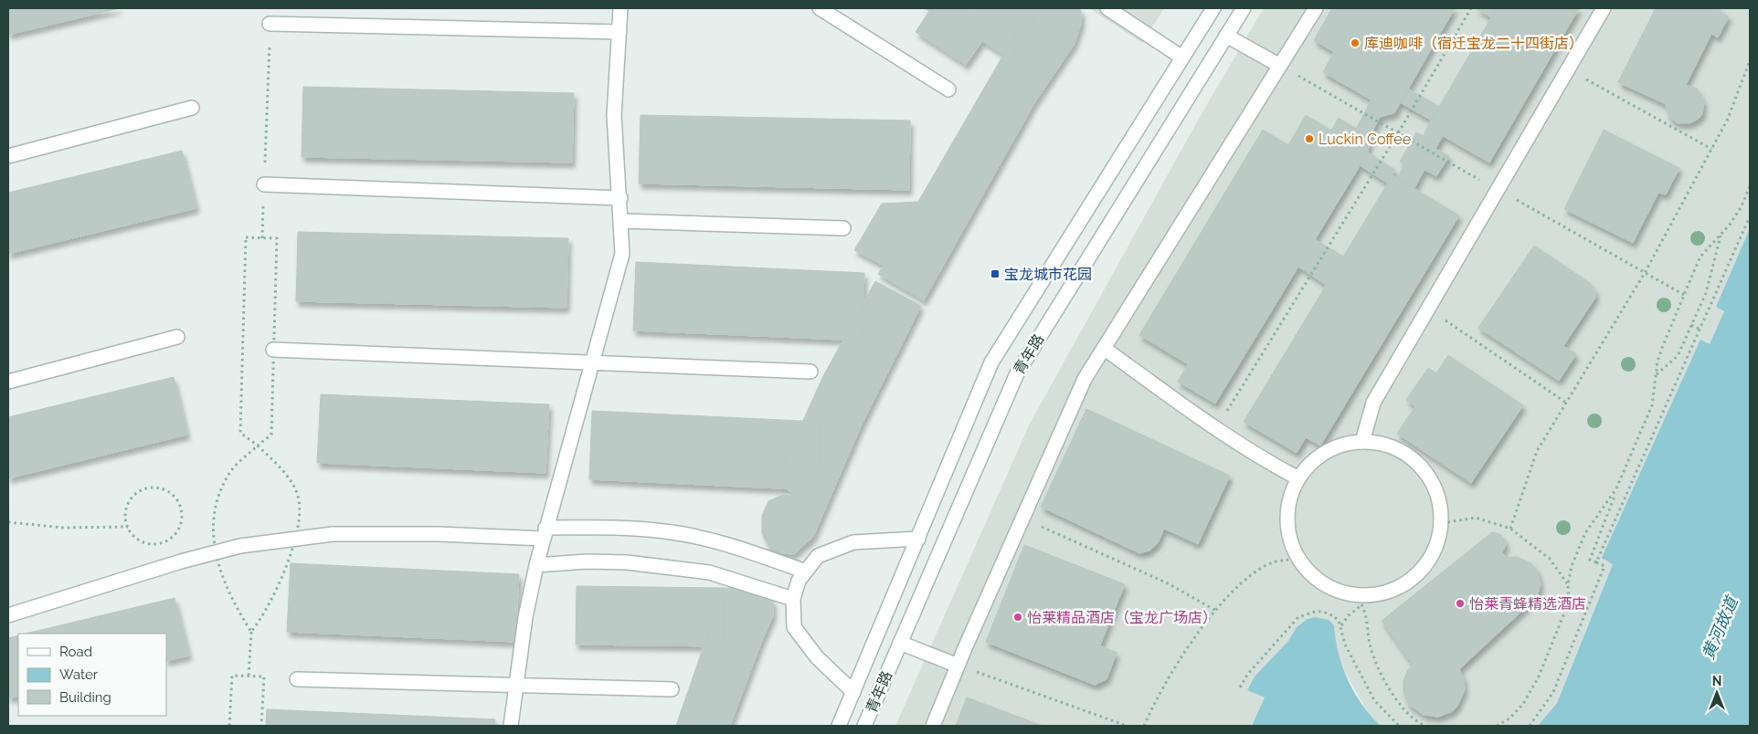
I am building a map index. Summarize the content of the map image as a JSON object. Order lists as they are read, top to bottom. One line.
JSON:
{"streets":{"street":["青年路"]},"water":["黄河故道"],"places":{"other":["库迪咖啡（宿迁宝龙二十四街店）","Luckin Coffee","怡莱青蜂精选酒店","怡莱精品酒店（宝龙广场店）"],"transit":["宝龙城市花园"]},"legend":["Road","Water","Building"],"north":"top"}
